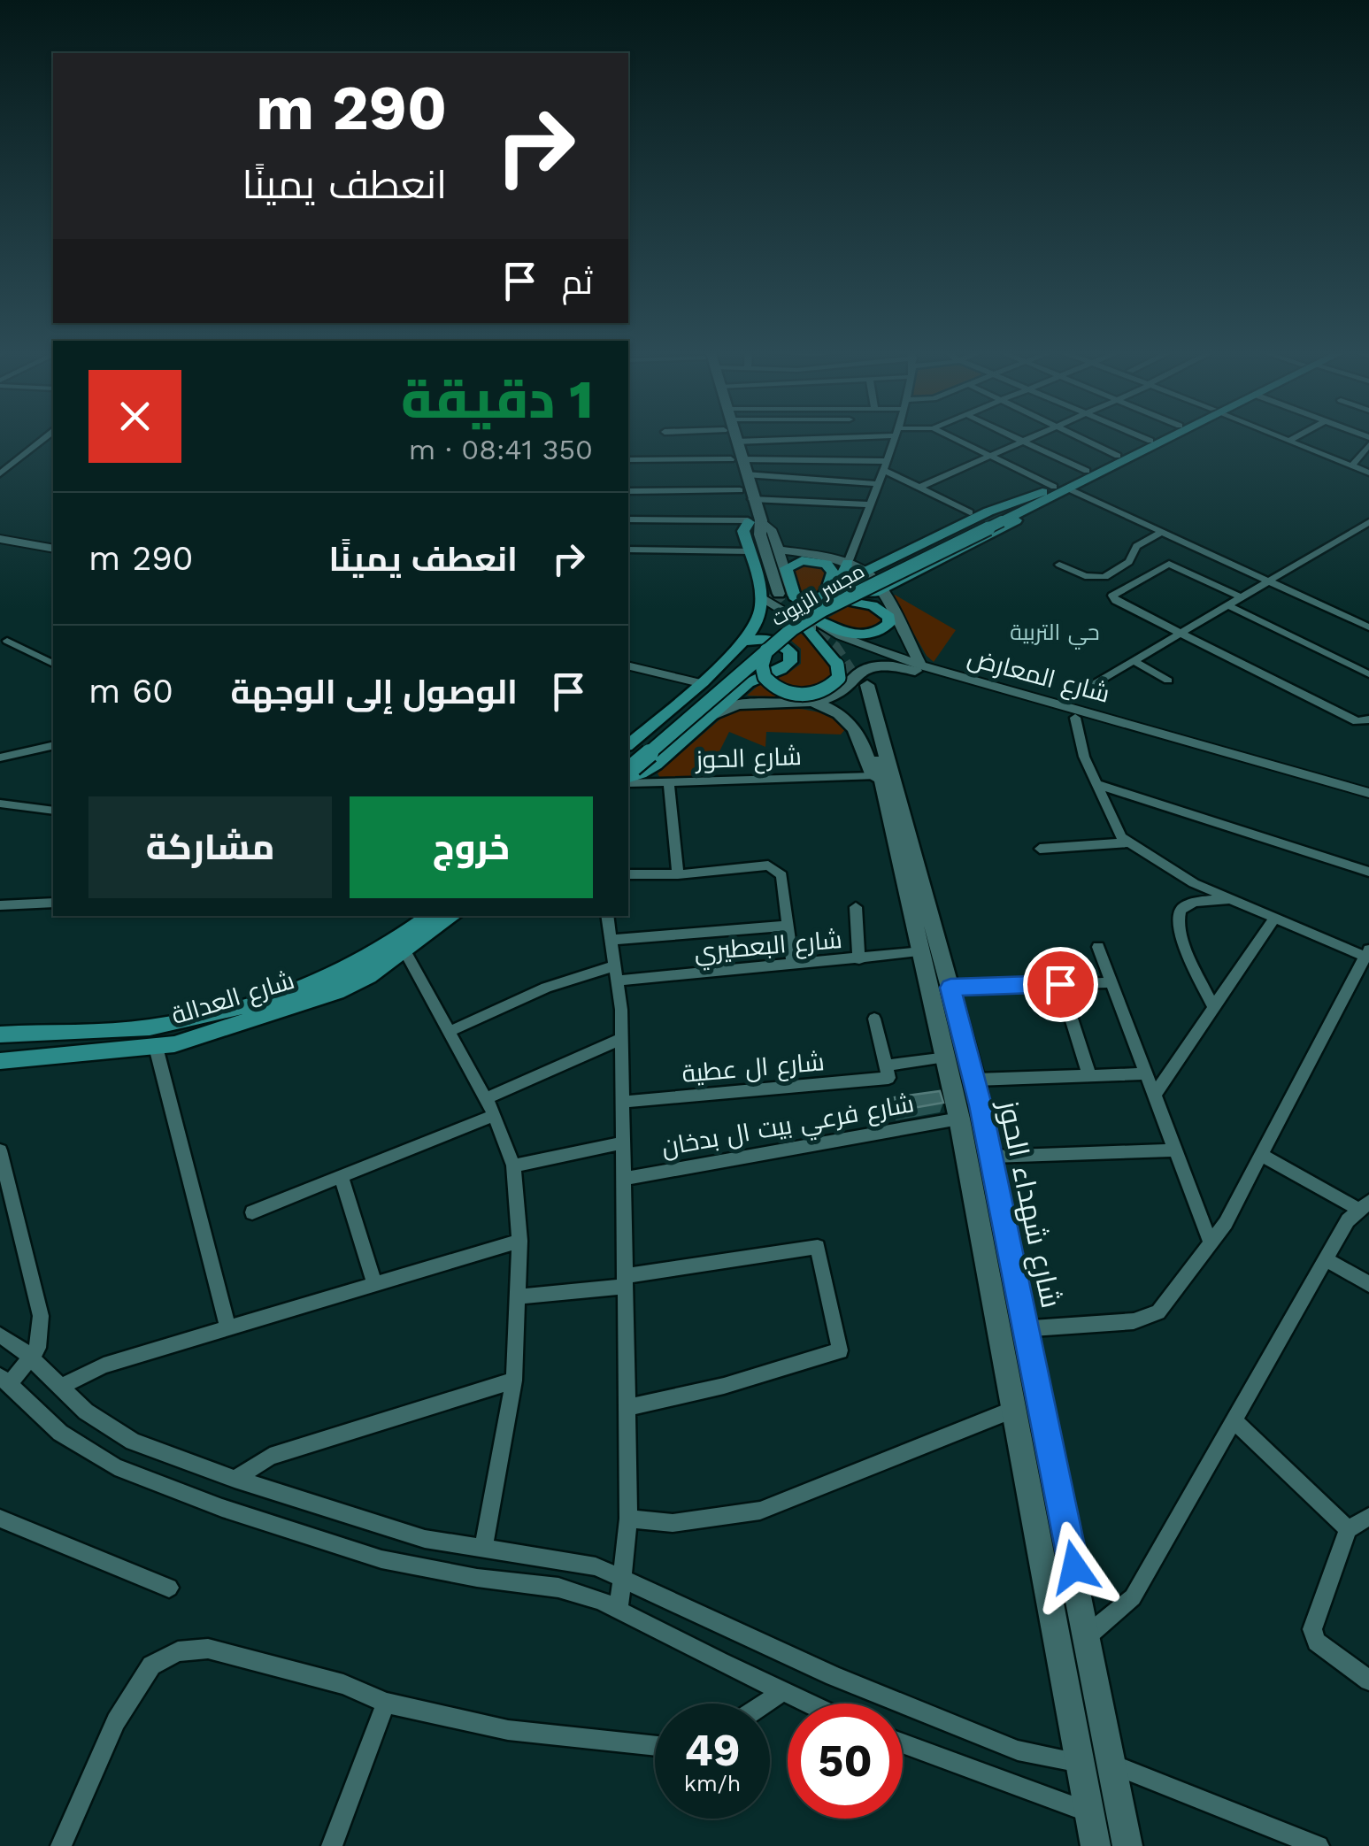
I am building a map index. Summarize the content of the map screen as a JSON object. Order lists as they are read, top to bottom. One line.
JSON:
{"streets":{"main road":["مجسر الزيوت","شارع العدالة","شارع شهداء الحوز"],"street":["شارع المعارض","شارع الحوز","شارع البعطيري","شارع ال عطية","شارع فرعي بيت ال بدخان"]},"crossings":[["مجسر الزيوت","شارع المعارض"],["شارع البعطيري","شارع شهداء الحوز"],["شارع ال عطية","شارع شهداء الحوز"],["شارع فرعي بيت ال بدخان","شارع شهداء الحوز"]],"districts":["حي التربية"],"page":{"turn":["290 m","انعطف يمينًا"],"then":"ثم","heading":["1 دقيقة","350 m · 08:41"],"list":[{"name":"انعطف يمينًا","value":"290 m"},{"name":"الوصول إلى الوجهة","value":"60 m"}],"buttons":["خروج","مشاركة"],"speed":"49 km/h","limit":"50"}}
